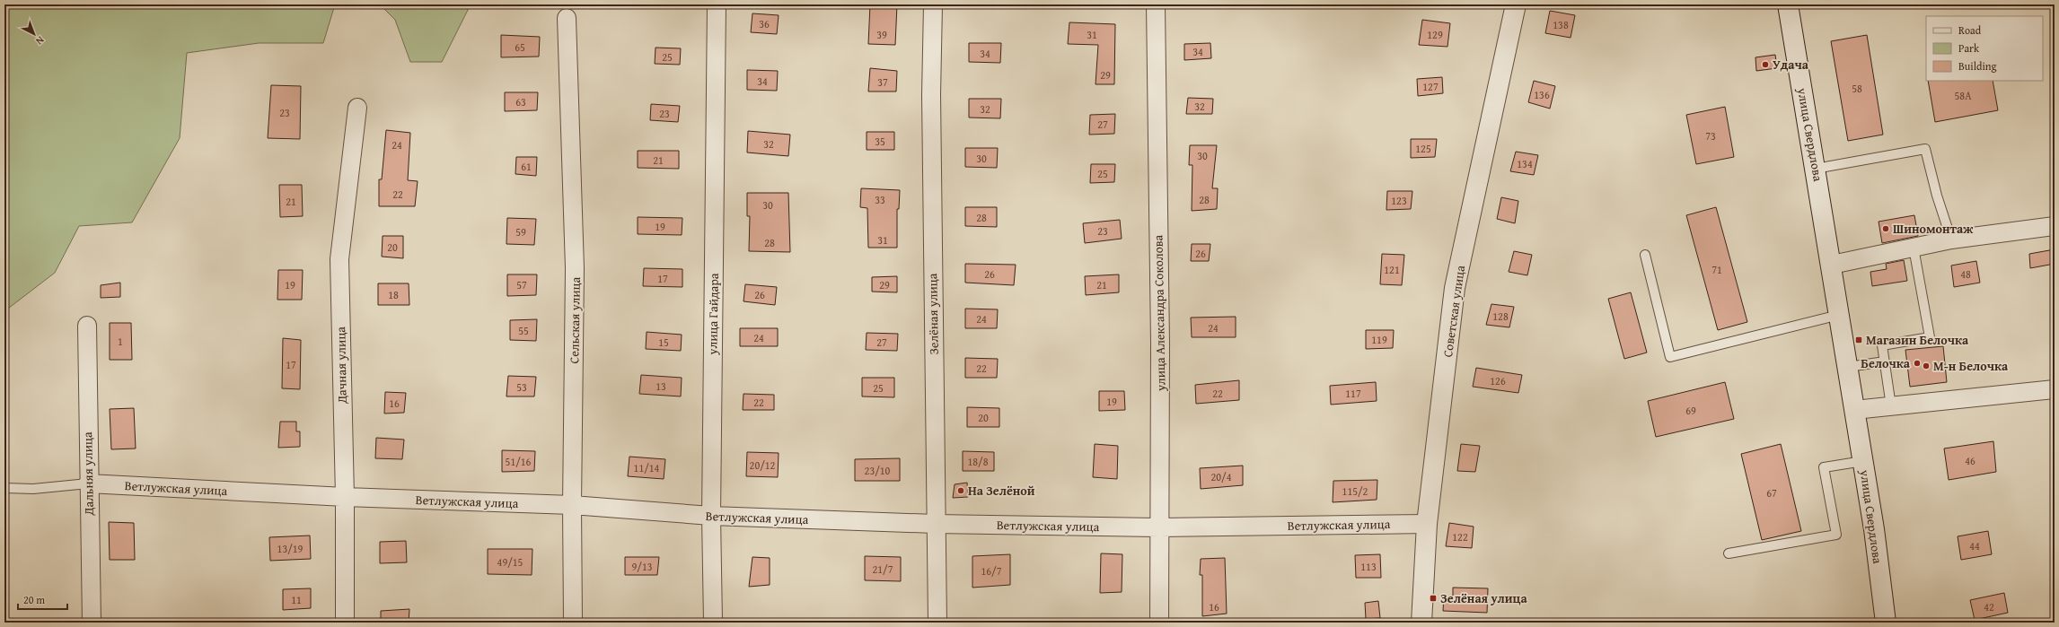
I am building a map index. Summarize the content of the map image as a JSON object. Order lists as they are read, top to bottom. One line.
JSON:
{"streets":{"main road":["улица Свердлова","Советская улица"],"street":["улица Александра Соколова","улица Гайдара","Зелёная улица","Сельская улица","Дачная улица","Дальняя улица","Ветлужская улица"]},"crossings":[["Советская улица","Ветлужская улица"],["улица Александра Соколова","Ветлужская улица"],["улица Гайдара","Ветлужская улица"],["Зелёная улица","Ветлужская улица"],["Сельская улица","Ветлужская улица"],["Дачная улица","Ветлужская улица"],["Дальняя улица","Ветлужская улица"]],"places":{"other":["Удача","Шиномонтаж","Белочка","М-н Белочка","На Зелёной"],"transit":["Магазин Белочка","Зелёная улица"]},"house_numbers":["36","138","39","31","129","65","34","34","25","29","34","37","127","58","136","58А","63","32","32","23","23","27","73","35","32","24","125","30","30","21","134","61","25","22","33","28","123","21","30","28","19","23","59","31","28","20","26","121","71","26","48","17","19","57","29","21","18","26","128","24","24","55","24","119","1","15","27","17","22","126","13","53","25","22","117","19","22","16","69","20","46","51/16","18/8","20/12","11/14","23/10","20/4","115/2","67","122","44","13/19","49/15","9/13","113","21/7","16/7","11","16","42"],"legend":["Road","Park","Building"],"scale_bar":"20 m","north":"bottom right"}
